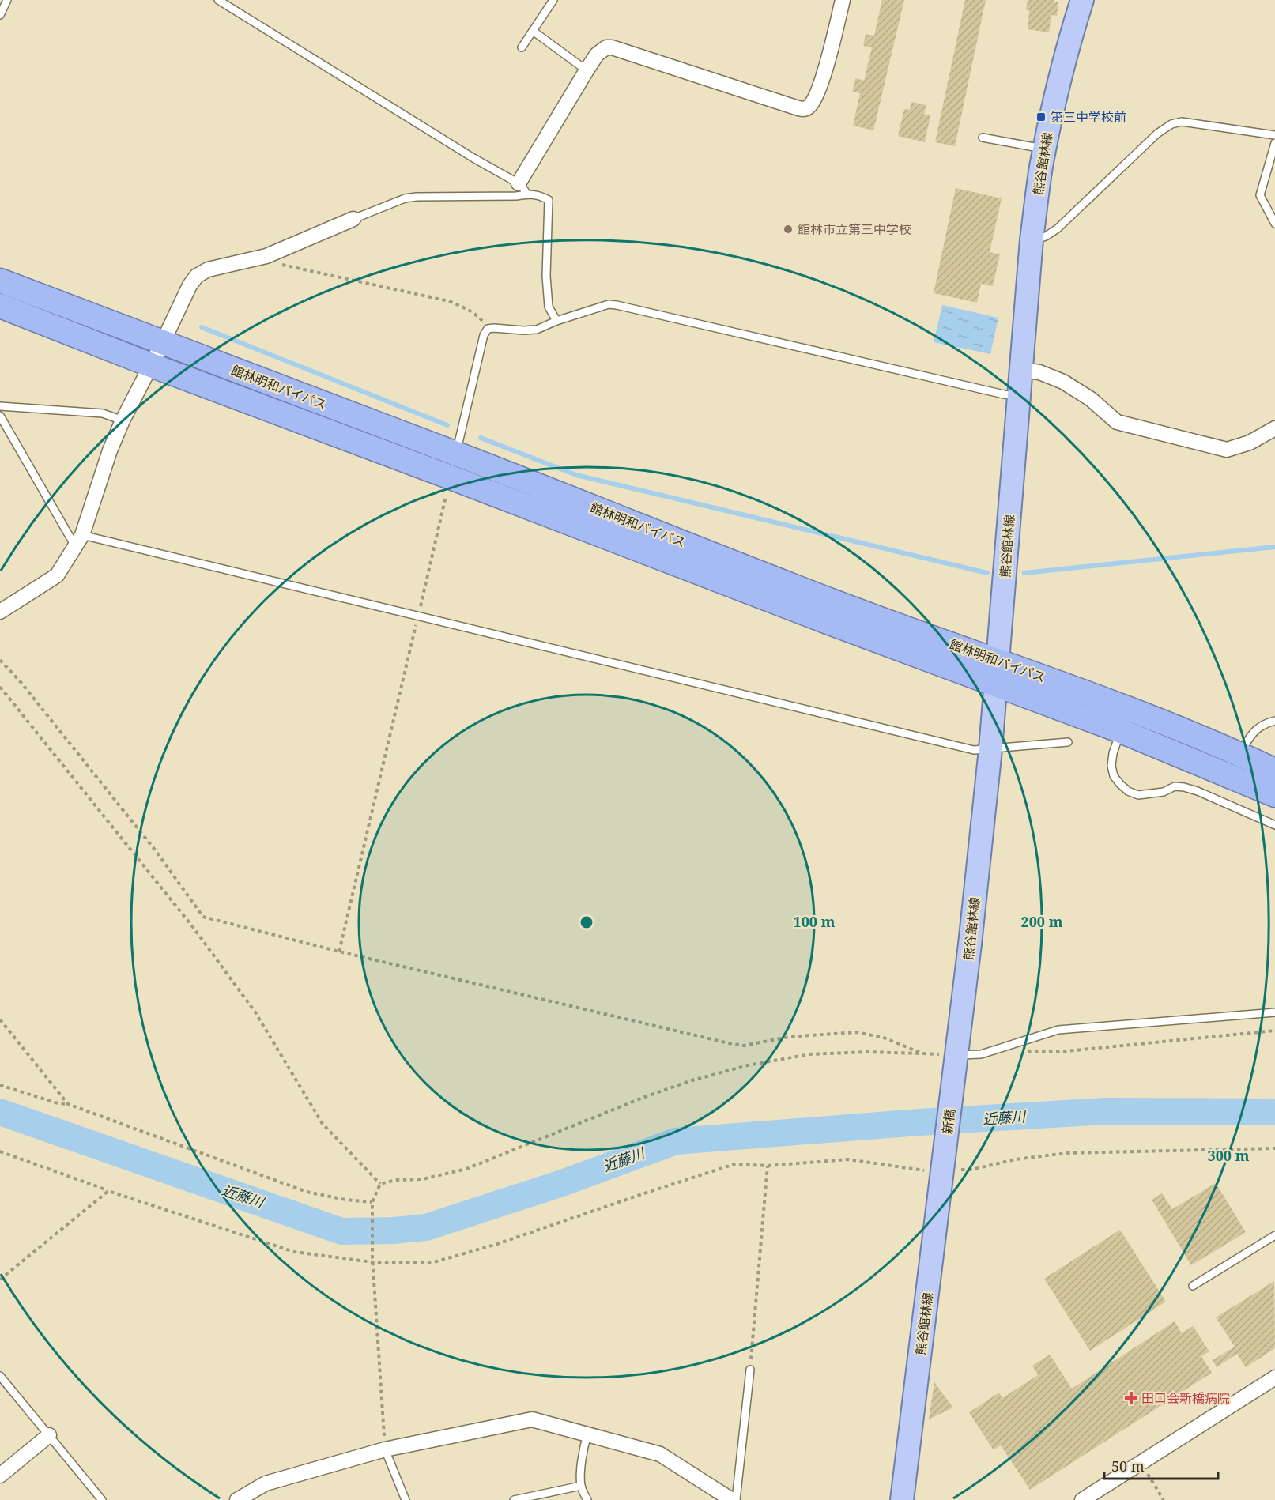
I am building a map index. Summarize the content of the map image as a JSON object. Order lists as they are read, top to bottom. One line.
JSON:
{"streets":{"highway":["館林明和バイパス"],"main road":["熊谷館林線","新橋"]},"crossings":[["熊谷館林線","館林明和バイパス"],["熊谷館林線","新橋"]],"water":["近藤川"],"places":{"transit":["第三中学校前"],"other":["館林市立第三中学校"],"health":["田口会新橋病院"]},"scale_bar":"50 m","rings":["100 m","200 m","300 m"]}
